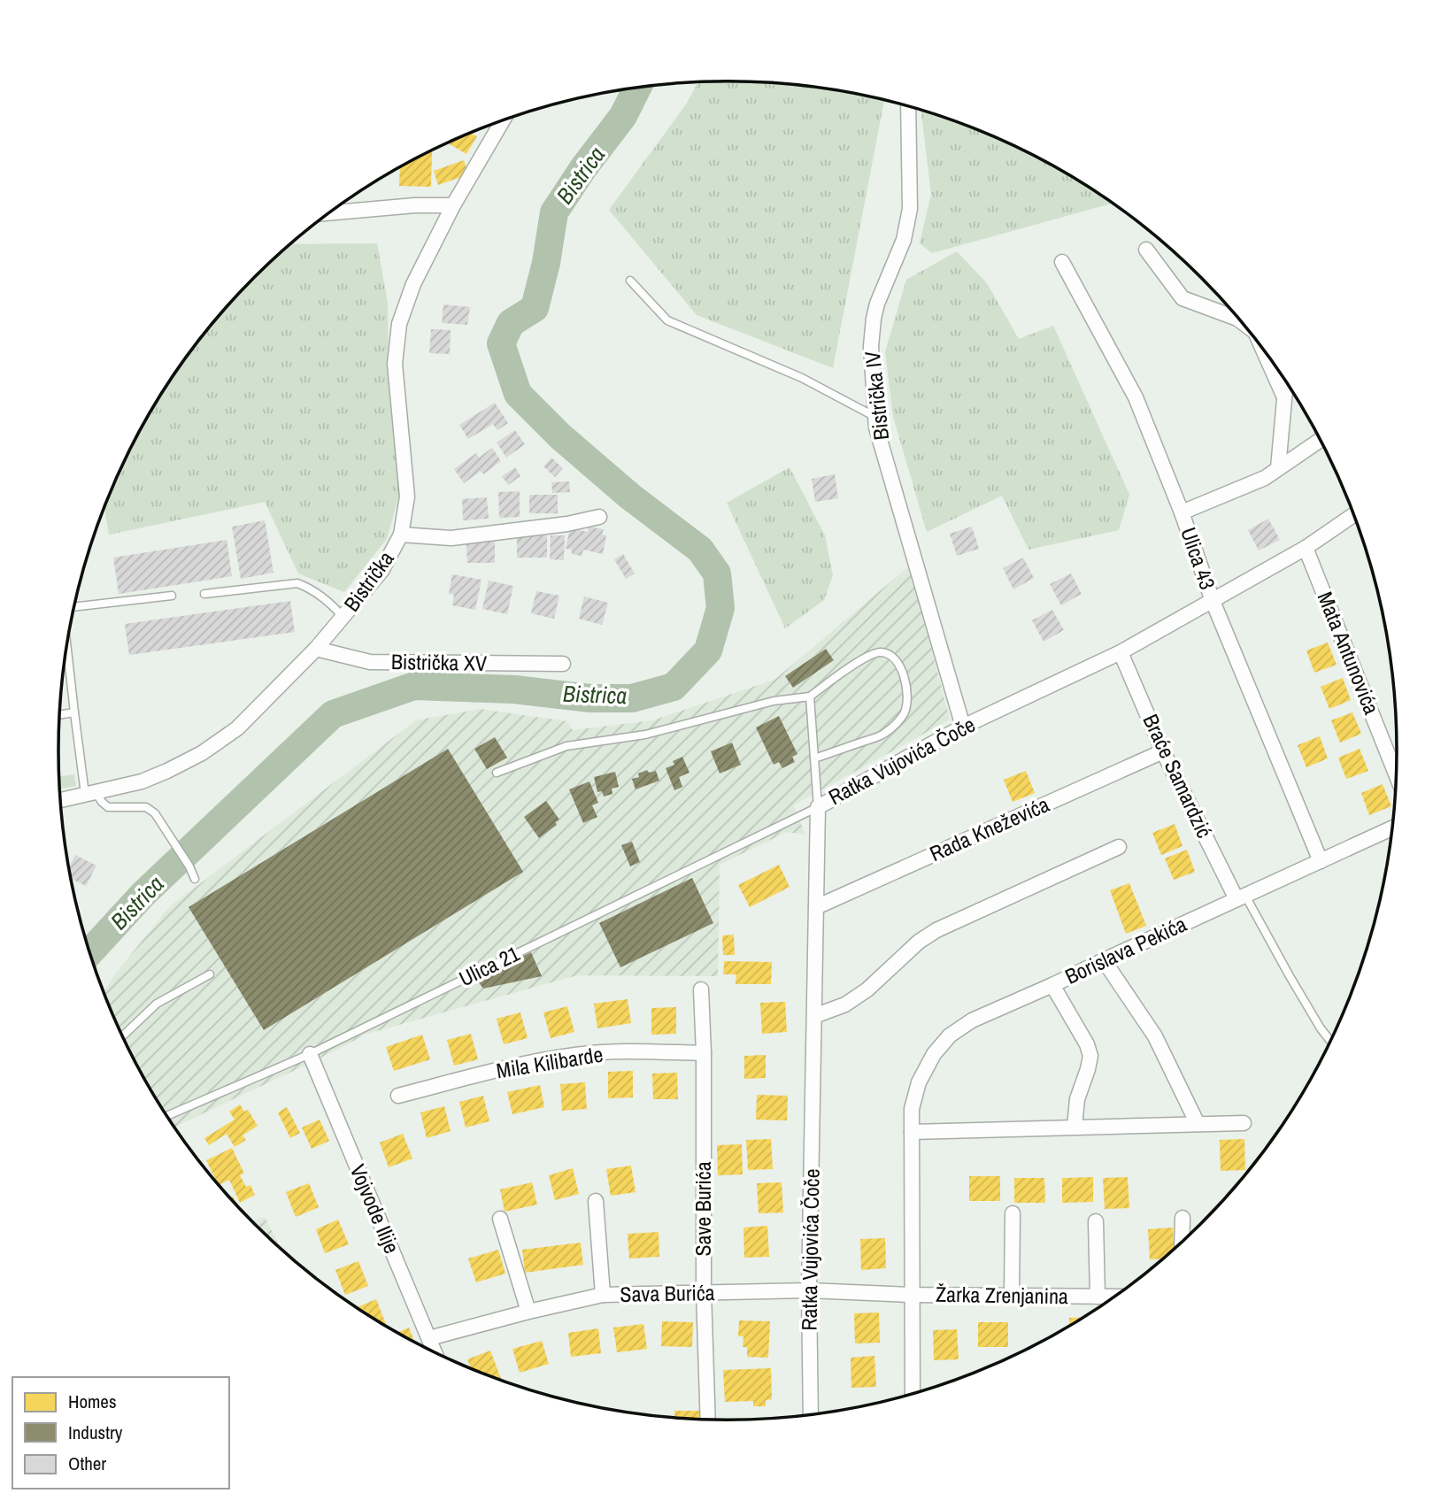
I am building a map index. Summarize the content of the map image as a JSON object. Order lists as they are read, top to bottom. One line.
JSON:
{"streets":{"street":["Bistrička IV","Ulica 43","Bistrička","Mata Antunovića","Bistrička XV","Ratka Vujovića Čoče","Braće Samardzić","Rada Kneževića","Borislava Pekića","Mila Kilibarde","Vojvode Ilije","Save Burića","Sava Burića","Žarka Zrenjanina"],"lane":["Ulica 21"]},"crossings":[["Bistrička IV","Ratka Vujovića Čoče"],["Ulica 43","Ratka Vujovića Čoče"],["Ulica 43","Borislava Pekića"],["Bistrička","Bistrička XV"],["Mata Antunovića","Ratka Vujovića Čoče"],["Ratka Vujovića Čoče","Braće Samardzić"],["Ratka Vujovića Čoče","Rada Kneževića"],["Ratka Vujovića Čoče","Ulica 21"],["Ratka Vujovića Čoče","Sava Burića"],["Braće Samardzić","Rada Kneževića"],["Braće Samardzić","Borislava Pekića"],["Borislava Pekića","Sava Burića"],["Borislava Pekića","Žarka Zrenjanina"],["Ulica 21","Vojvode Ilije"],["Mila Kilibarde","Save Burića"],["Vojvode Ilije","Sava Burića"],["Save Burića","Sava Burića"],["Sava Burića","Žarka Zrenjanina"]],"water":["Bistrica"],"legend":["Homes","Industry","Other"]}
